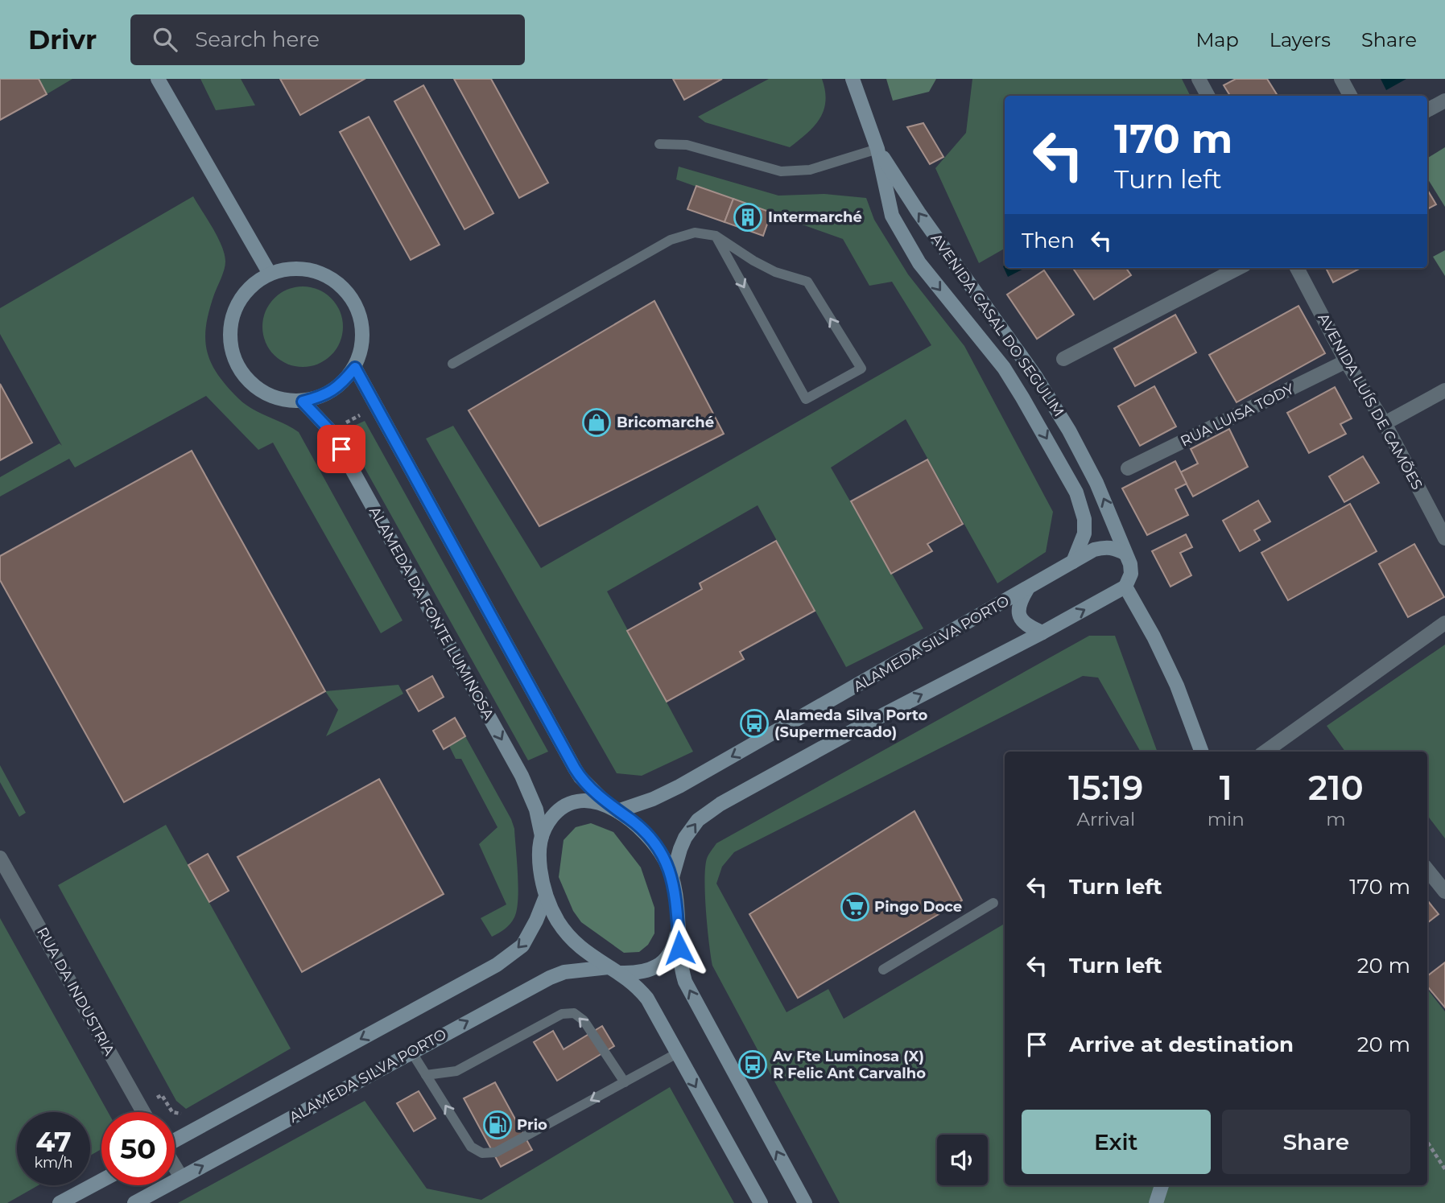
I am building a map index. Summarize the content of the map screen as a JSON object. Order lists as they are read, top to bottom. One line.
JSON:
{"streets":{"main road":["AVENIDA CASAL DO SEGULIM","ALAMEDA DA FONTE LUMINOSA","ALAMEDA SILVA PORTO"],"street":["AVENIDA LUÍS DE CAMÕES","RUA LUISA TODY","RUA DA INDUSTRIA"]},"crossings":[["AVENIDA CASAL DO SEGULIM","ALAMEDA SILVA PORTO"],["AVENIDA LUÍS DE CAMÕES","RUA LUISA TODY"],["ALAMEDA DA FONTE LUMINOSA","ALAMEDA SILVA PORTO"]],"places":{"building":["Intermarché"],"shop":["Bricomarché"],"bus stop":["Alameda Silva Porto (Supermercado)","Av Fte Luminosa (X) R Felic Ant Carvalho"],"supermarket":["Pingo Doce"],"fuel station":["Prio"]},"page":{"header":"Drivr","search":"Search here","nav":["Map","Layers","Share"],"turn":["170 m","Turn left"],"then":"Then","eta":["15:19","Arrival","1","min","210","m"],"list":[{"name":"Turn left","value":"170 m"},{"name":"Turn left","value":"20 m"},{"name":"Arrive at destination","value":"20 m"}],"buttons":["Exit","Share"],"speed":"47 km/h","limit":"50"}}
